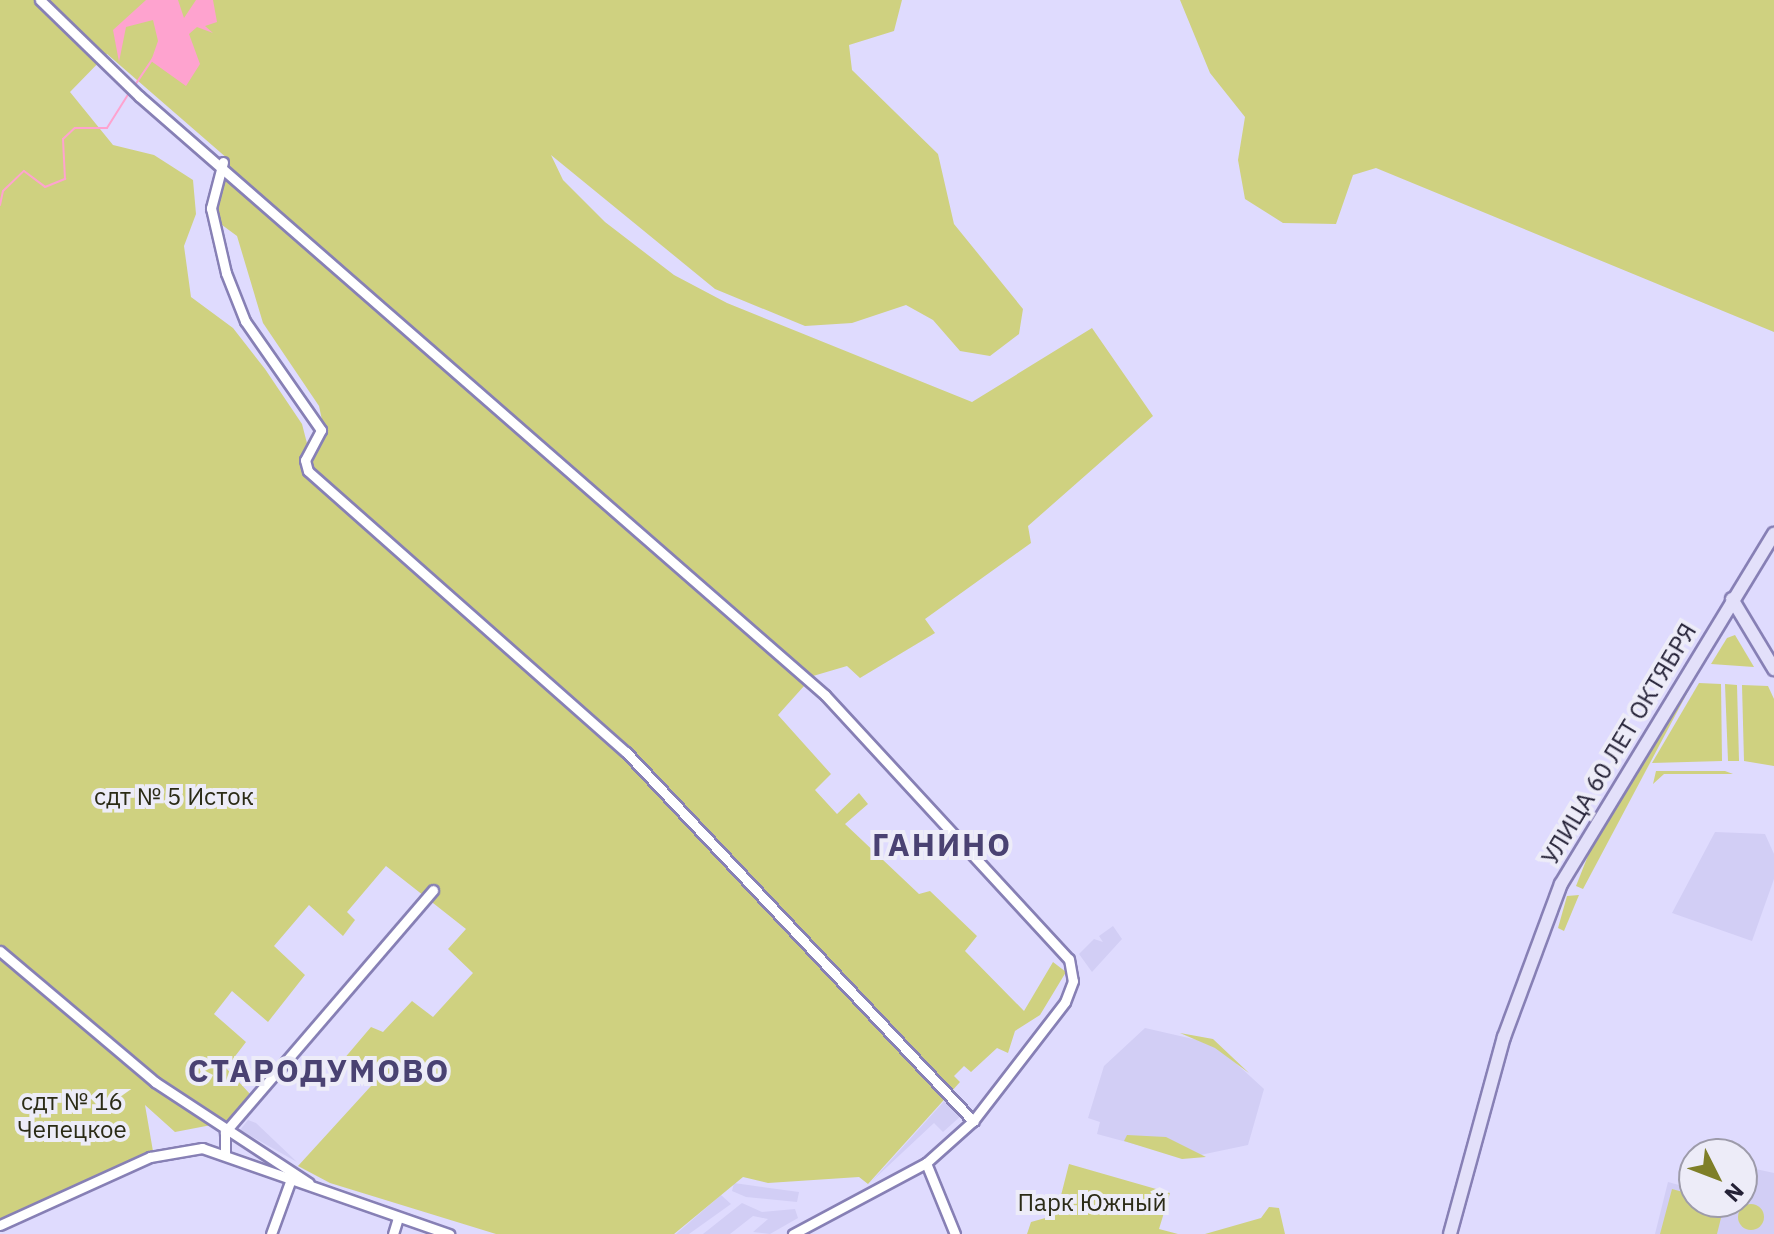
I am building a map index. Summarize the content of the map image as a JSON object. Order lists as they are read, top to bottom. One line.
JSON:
{"streets":{"main road":["УЛИЦА 60 ЛЕТ ОКТЯБРЯ"]},"districts":["ГАНИНО","СТАРОДУМОВО"],"parks":["сдт № 5 Исток","сдт № 16 Чепецкое","Парк Южный"],"north":"bottom right"}
